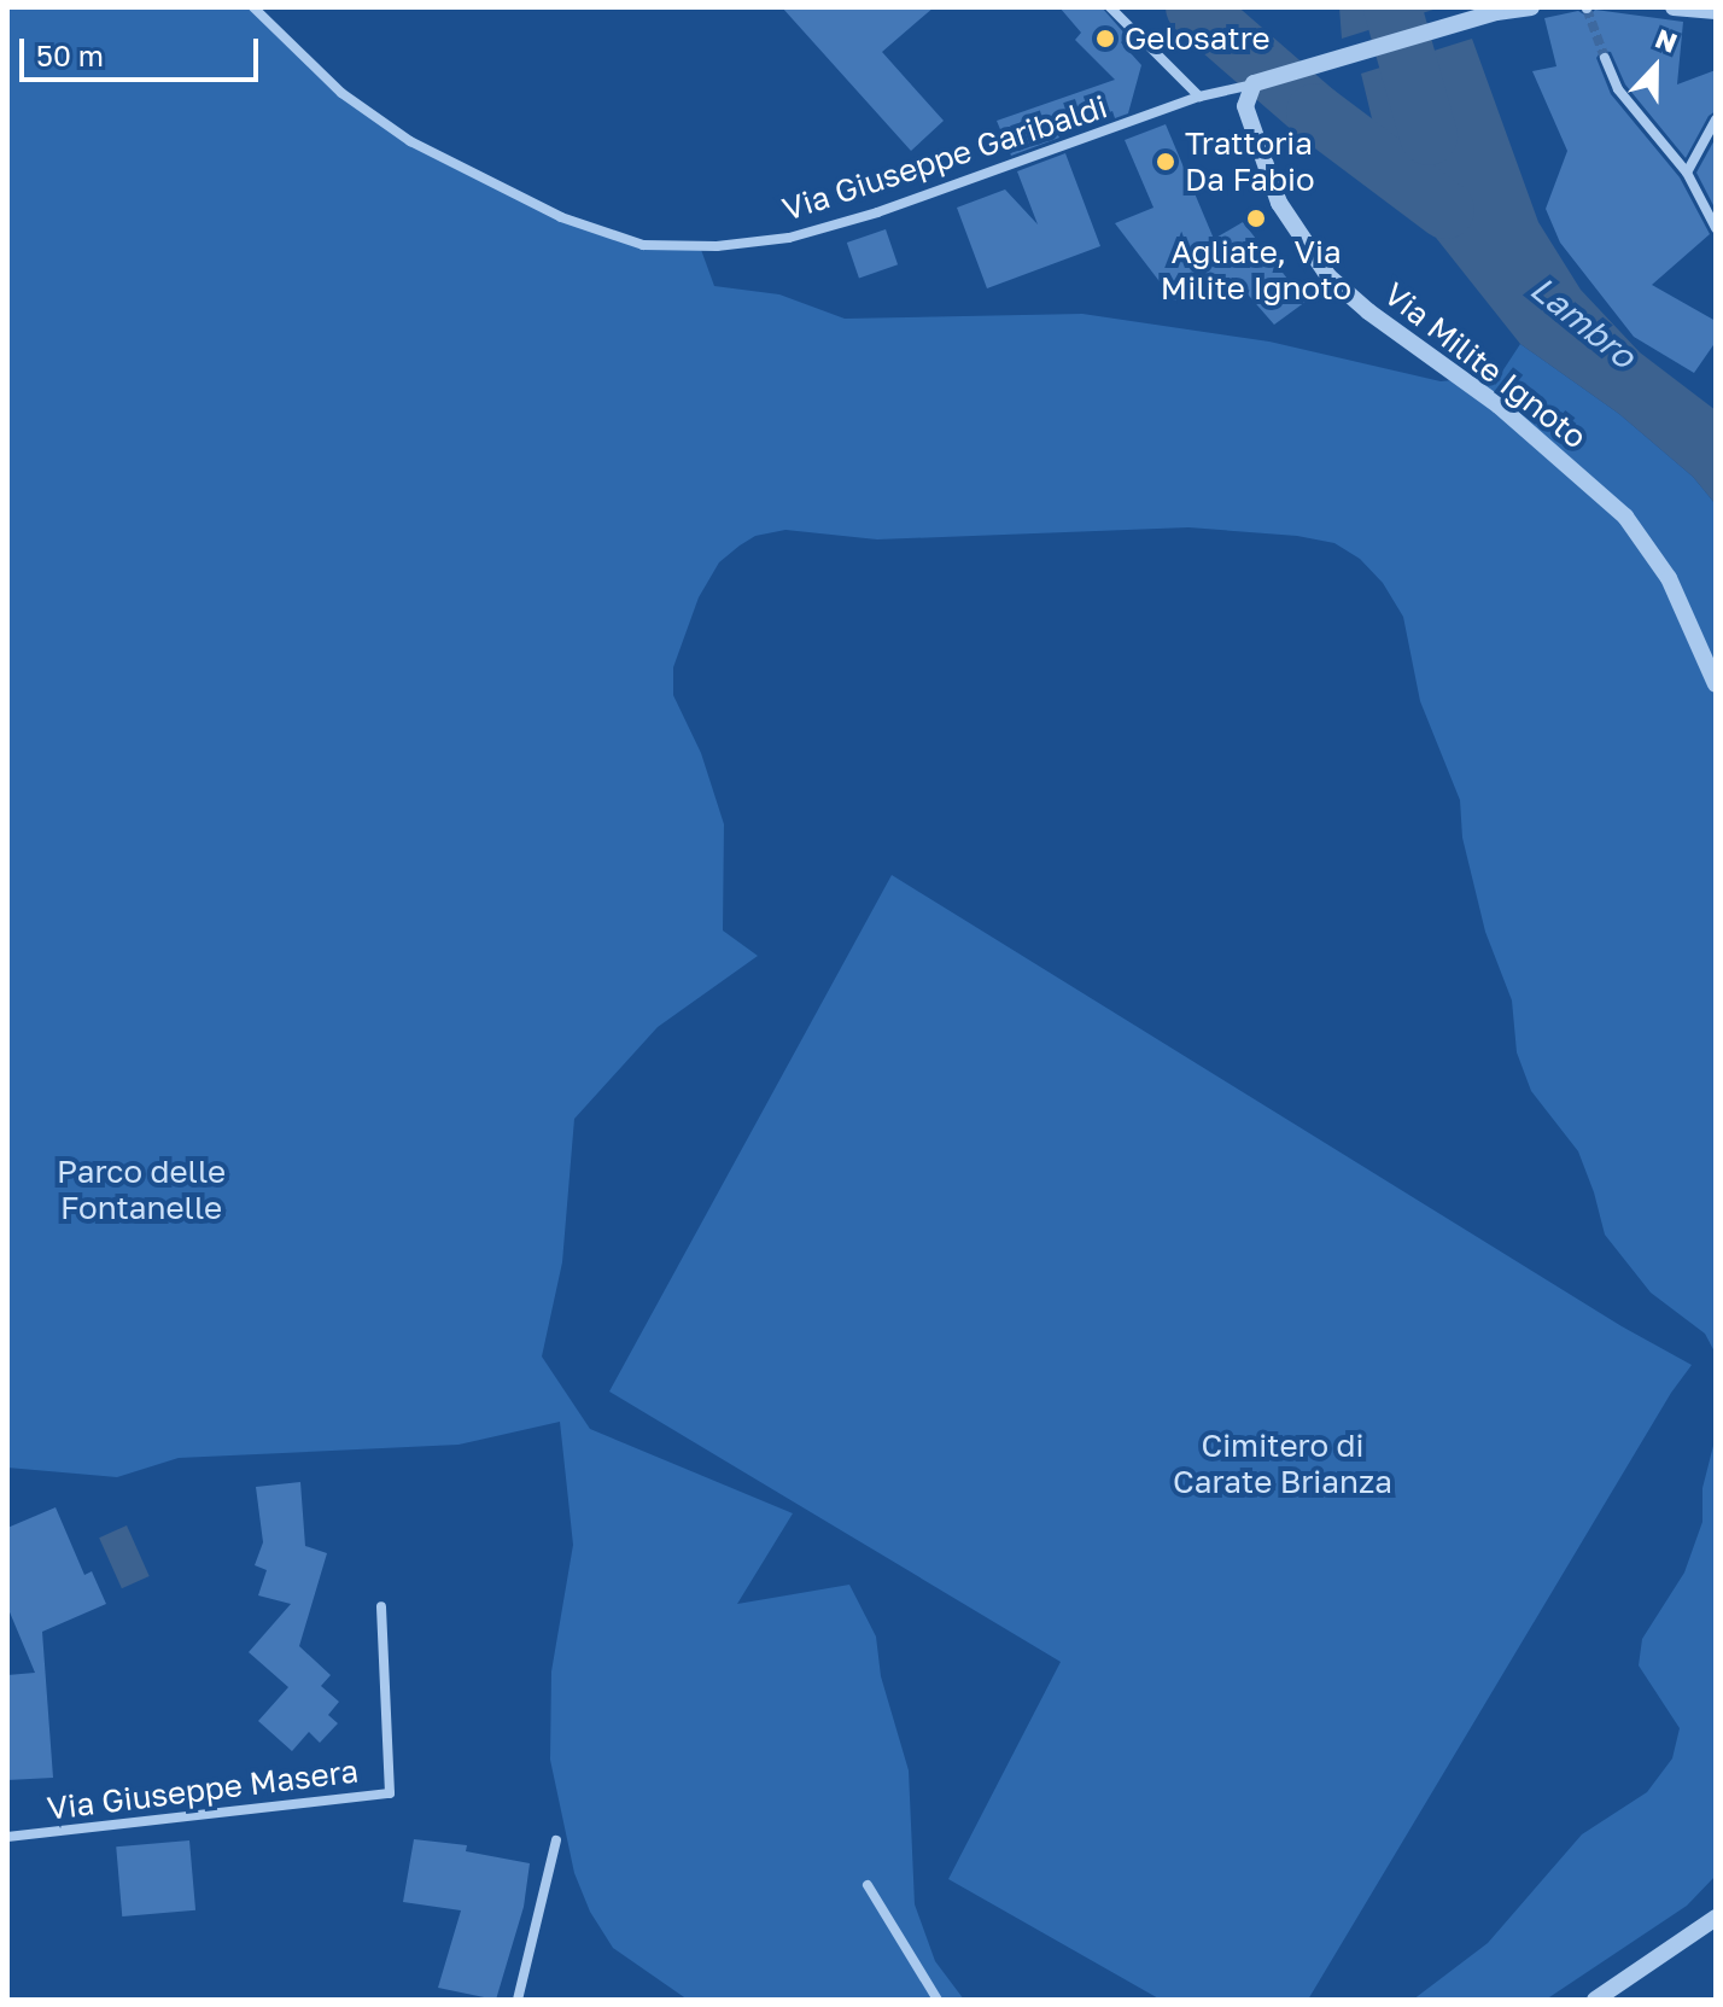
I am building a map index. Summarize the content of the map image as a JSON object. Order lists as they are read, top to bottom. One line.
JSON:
{"streets":{"street":["Via Giuseppe Garibaldi","Via Milite Ignoto","Via Giuseppe Masera"]},"crossings":[["Via Giuseppe Garibaldi","Via Milite Ignoto"]],"water":["Lambro"],"parks":["Parco delle Fontanelle","Cimitero di Carate Brianza"],"places":["Gelosatre","Trattoria Da Fabio","Agliate, Via Milite Ignoto"],"scale_bar":"50 m","north":"top"}
